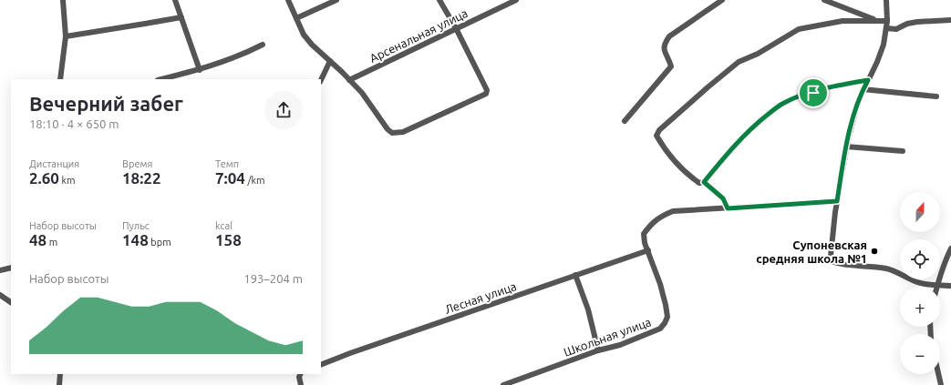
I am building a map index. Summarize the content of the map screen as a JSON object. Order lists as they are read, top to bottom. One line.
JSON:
{"streets":{"street":["Арсенальная улица","Лесная улица","Школьная улица"]},"crossings":[["Лесная улица","Школьная улица"]],"places":["Супоневская средняя школа №1"],"north":"top","page":{"heading":["Вечерний забег","18:10 · 4 × 650 m"],"stats":[["Дистанция","2.60 km"],["Время","18:22"],["Темп","7:04 /km"],["Набор высоты","48 m"],["Пульс","148 bpm"],["kcal","158"]],"map_buttons":["+","−"],"chart":["Набор высоты","193–204 m"]}}
